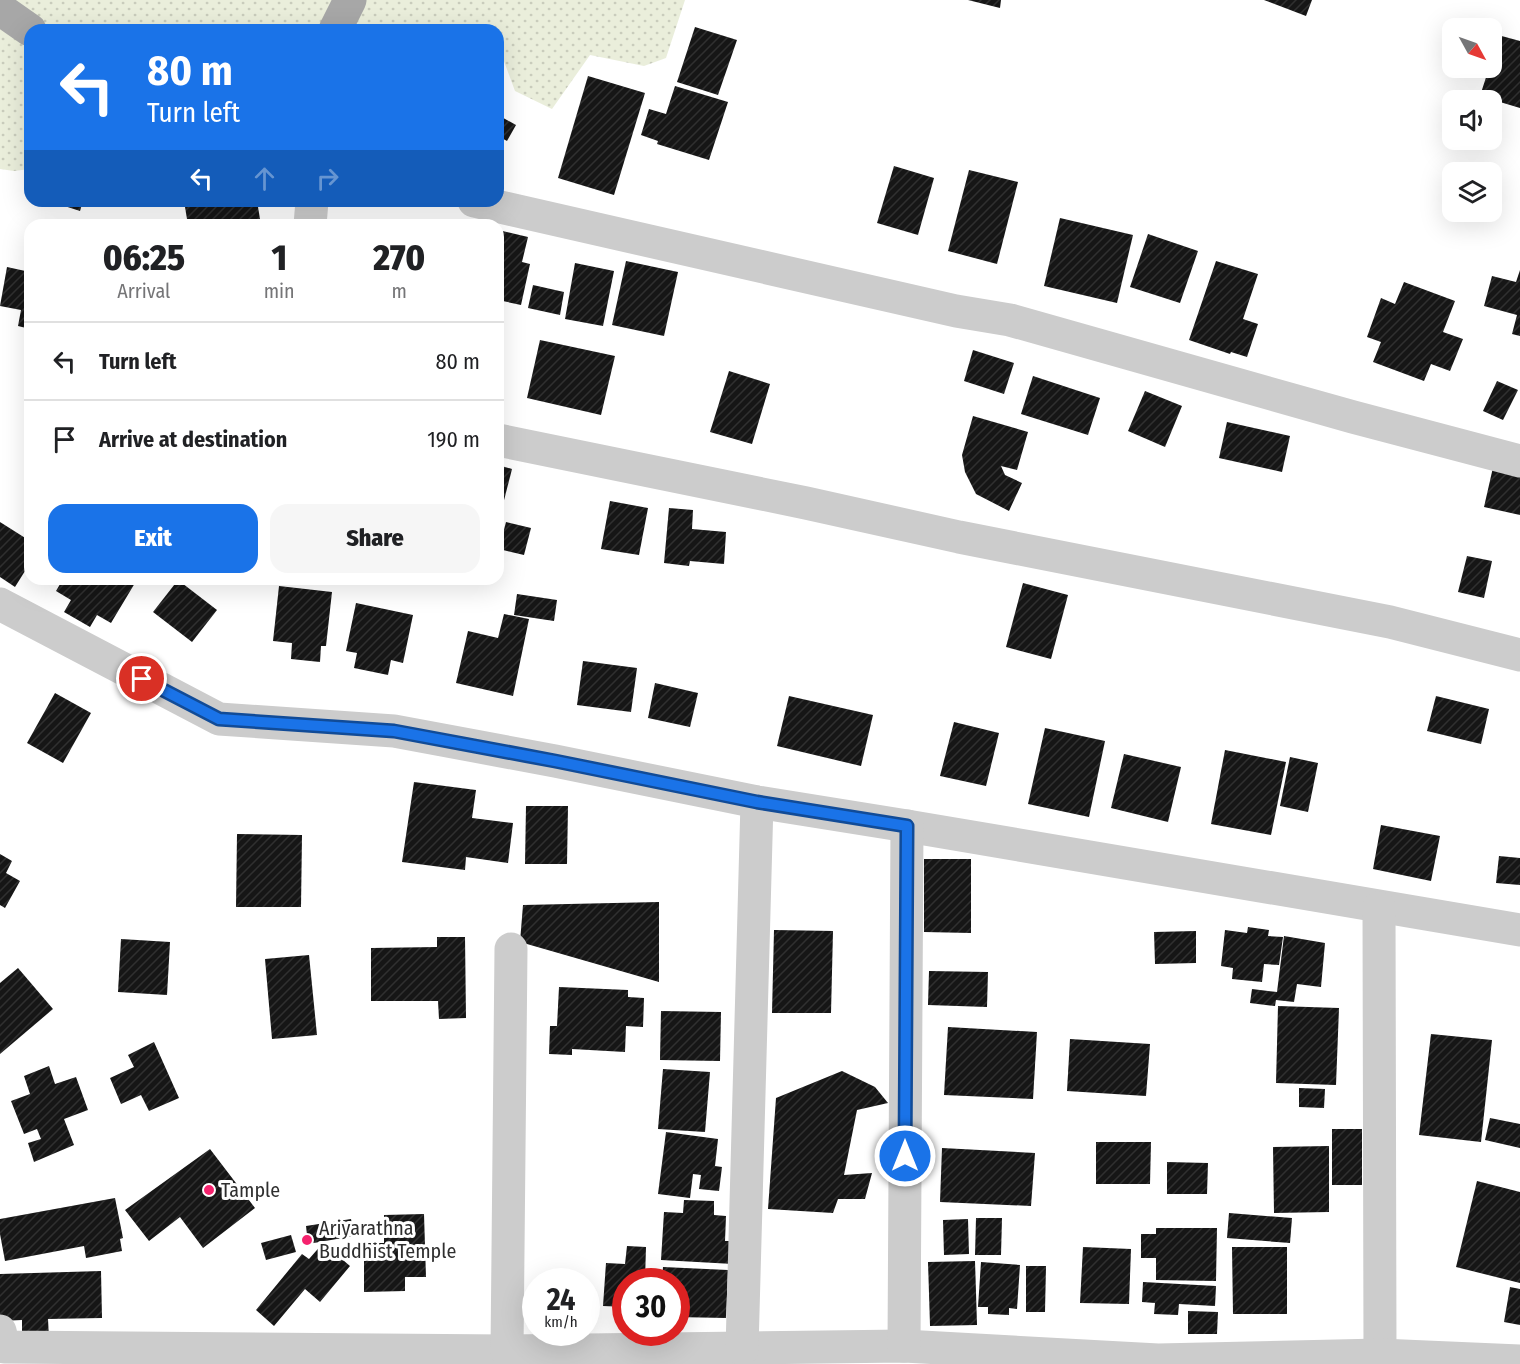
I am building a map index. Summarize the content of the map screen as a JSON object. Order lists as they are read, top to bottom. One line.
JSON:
{"places":["Tample","Ariyarathna Buddhist Temple"],"north":"bottom right","page":{"turn":["80 m","Turn left"],"eta":["06:25","Arrival","1","min","270","m"],"list":[{"name":"Turn left","value":"80 m"},{"name":"Arrive at destination","value":"190 m"}],"buttons":["Exit","Share"],"speed":"24 km/h","limit":"30"}}
